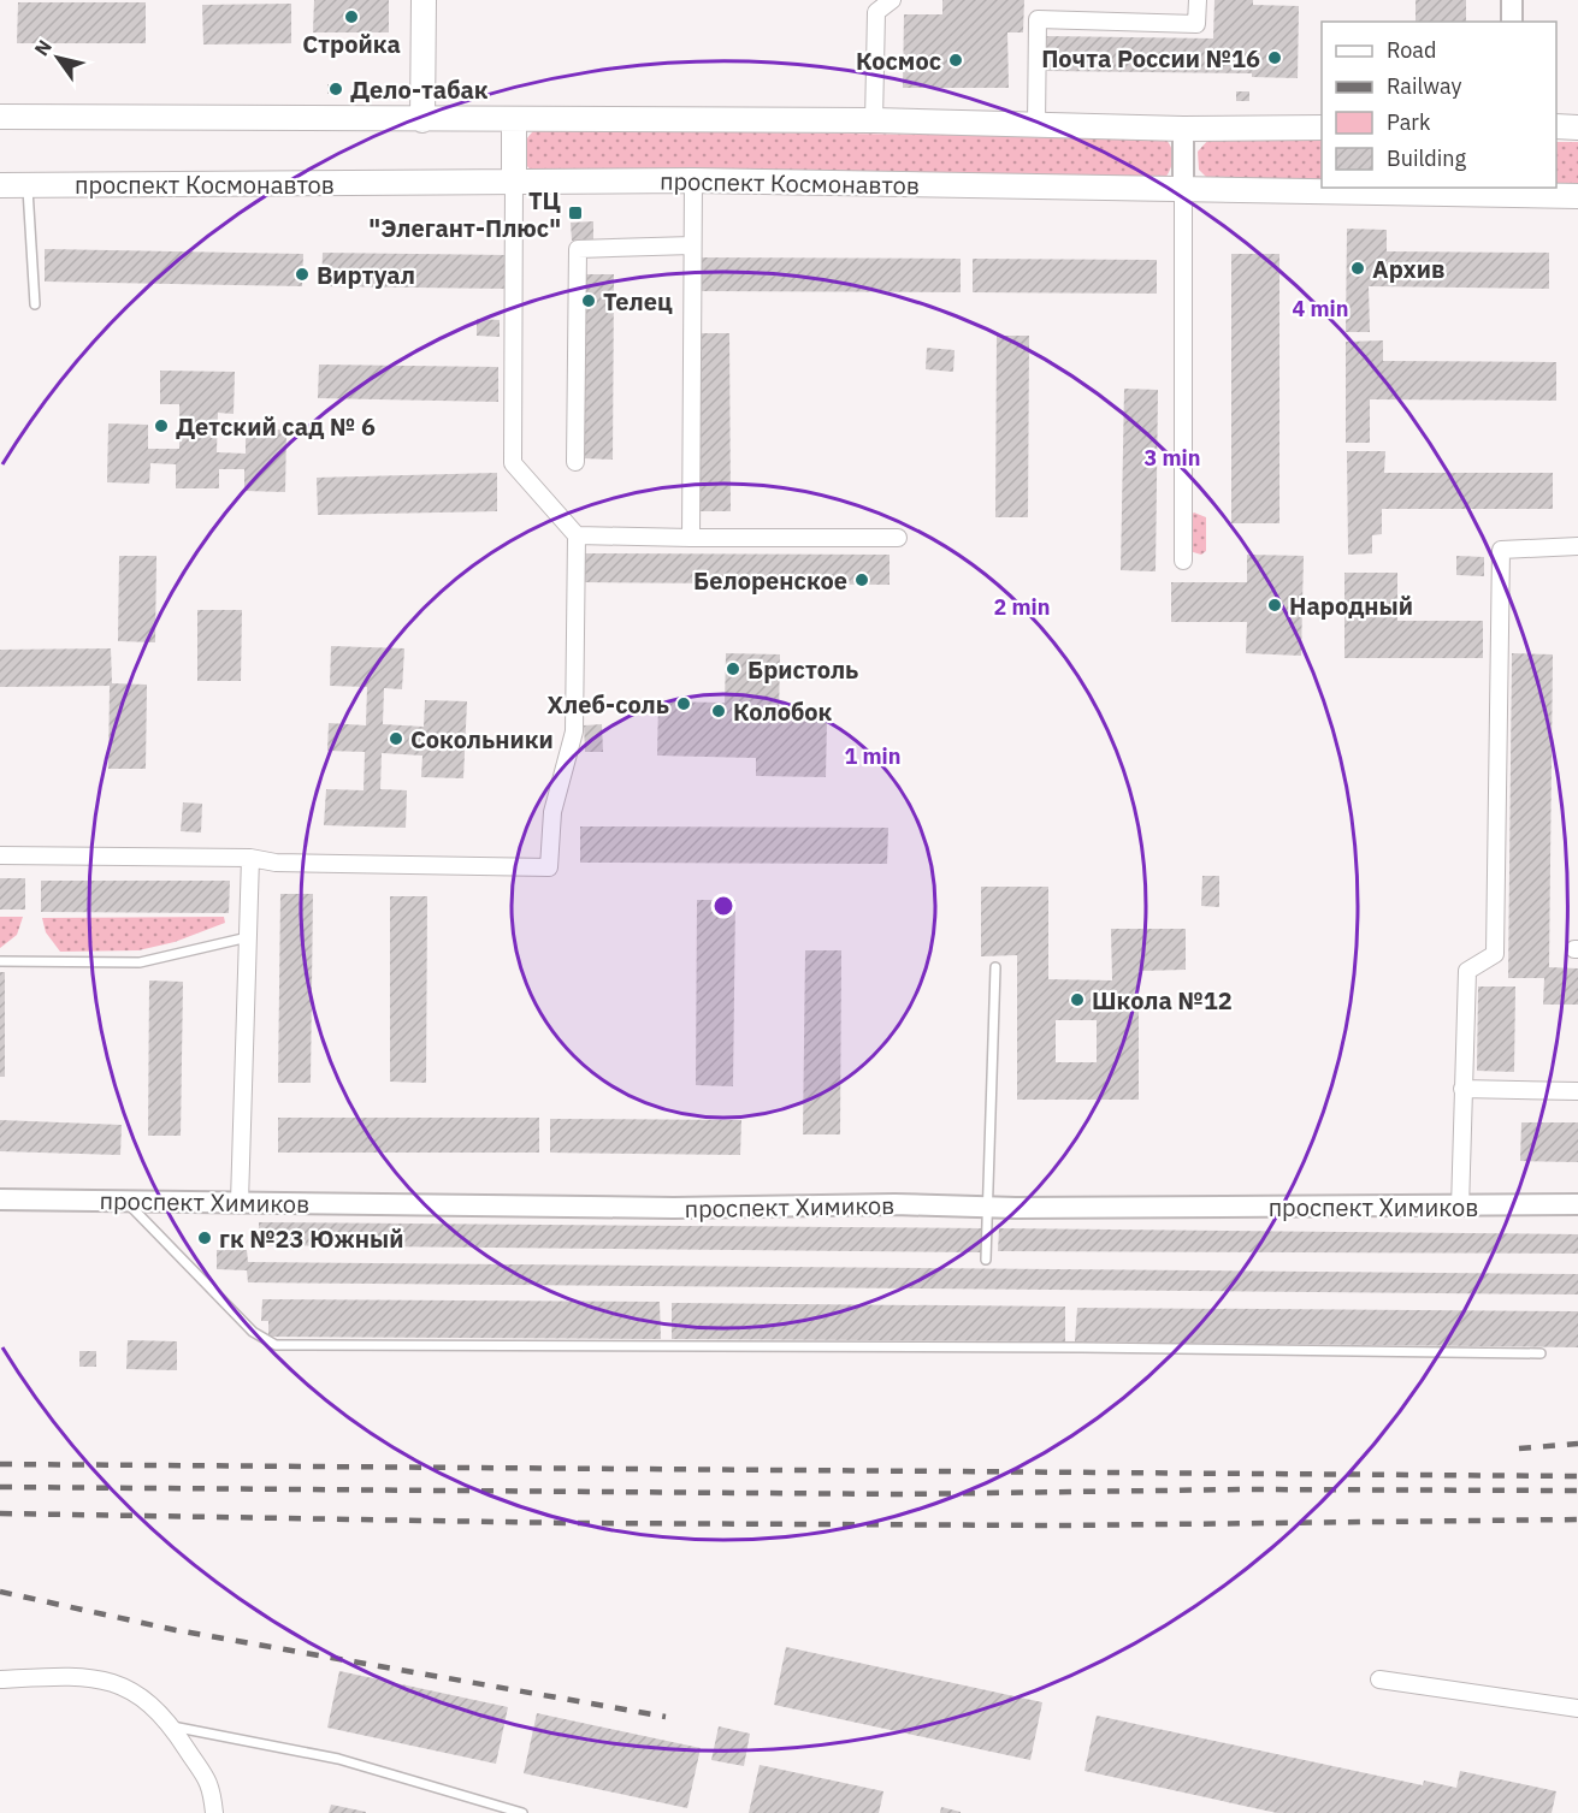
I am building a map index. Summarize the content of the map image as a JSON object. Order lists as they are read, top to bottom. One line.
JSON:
{"streets":{"main road":["проспект Космонавтов"],"street":["проспект Химиков"]},"places":{"other":["Стройка","Почта России №16","Космос","Дело-табак","Архив","Виртуал","Телец","Детский сад № 6","Белоренское","Народный","Бристоль","Хлеб-соль","Колобок","Сокольники","Школа №12","гк №23 Южный"],"transit":["ТЦ \"Элегант-Плюс\""]},"legend":["Road","Railway","Park","Building"],"north":"top left","rings":["4 min","3 min","2 min","1 min"]}
